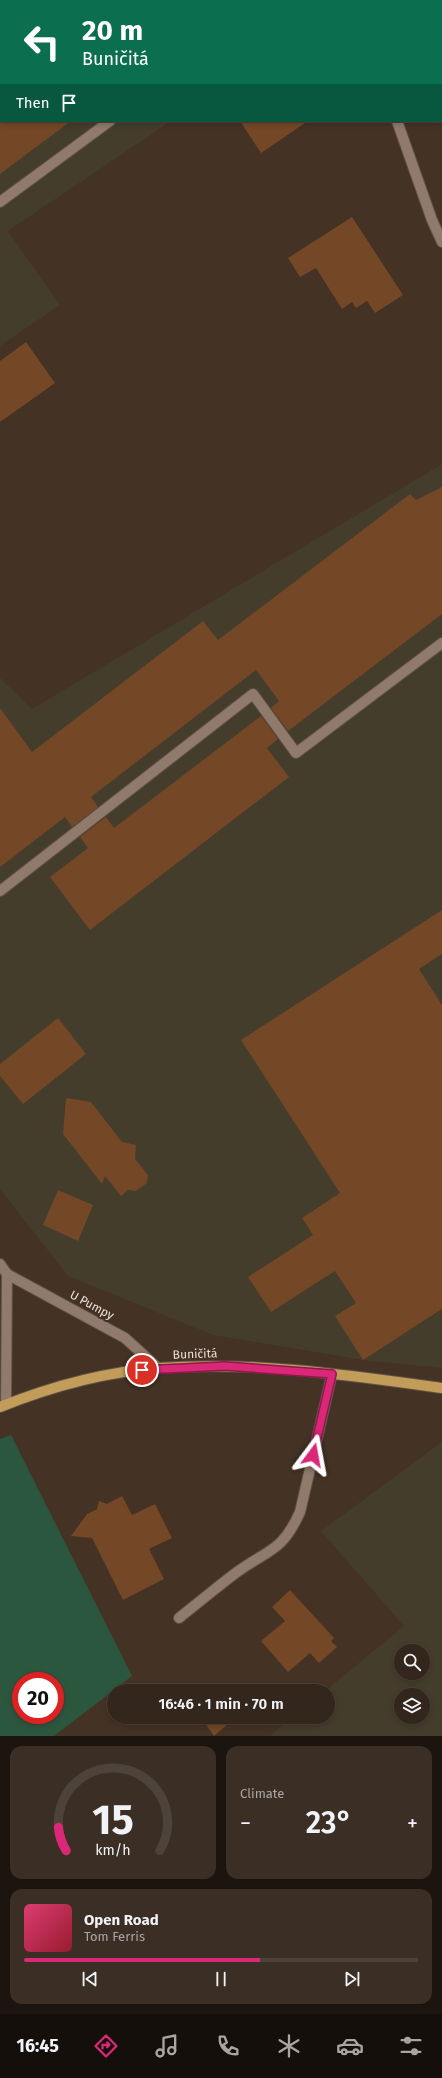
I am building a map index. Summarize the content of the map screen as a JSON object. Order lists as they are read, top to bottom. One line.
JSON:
{"streets":{"main road":["Buničitá"],"street":["U Pumpy"]},"crossings":[["U Pumpy","Buničitá"]],"page":{"turn":["20 m","Buničitá"],"then":"Then","limit":"20","trip":"16:46 · 1 min · 70 m","tile":"Climate","heat":["−","23°","+"],"song":["Open Road","Tom Ferris"],"tabs":"16:45","gauge":["15","km/h"]}}
